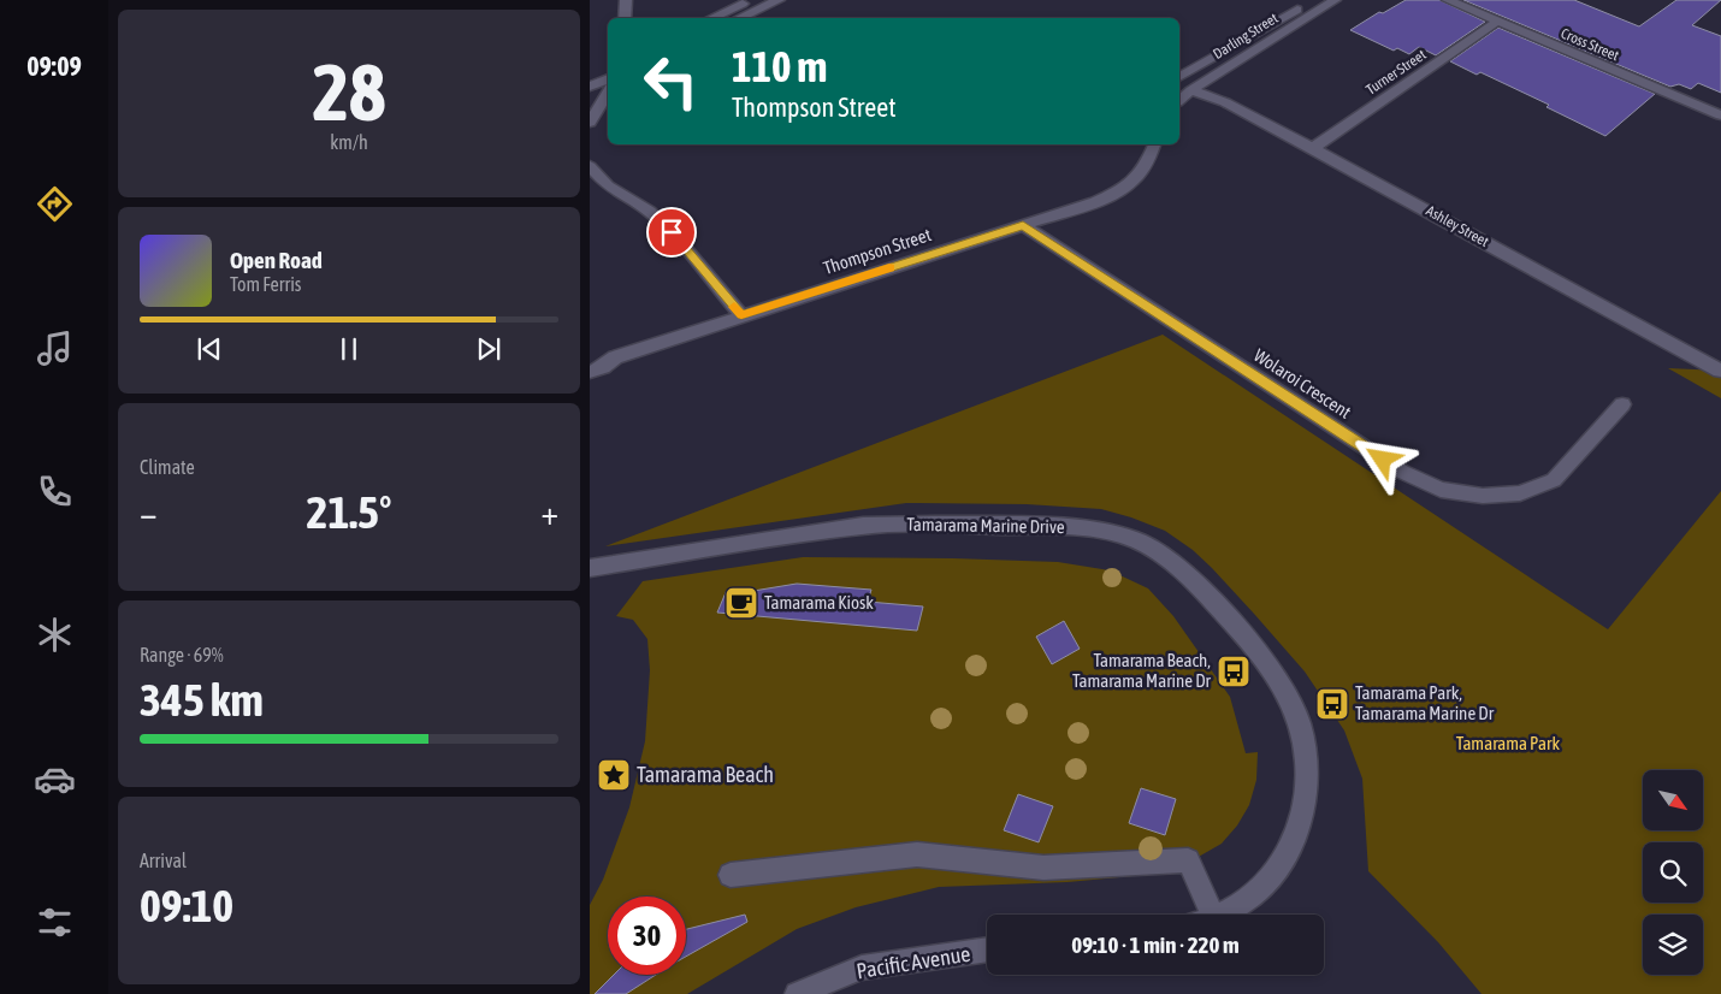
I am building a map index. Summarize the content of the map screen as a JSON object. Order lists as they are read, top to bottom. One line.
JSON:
{"streets":{"street":["Darling Street","Cross Street","Turner Street","Ashley Street","Thompson Street","Wolaroi Crescent","Tamarama Marine Drive","Pacific Avenue"]},"crossings":[["Darling Street","Ashley Street"],["Cross Street","Turner Street"],["Turner Street","Ashley Street"],["Thompson Street","Wolaroi Crescent"]],"parks":["Tamarama Park"],"places":{"cafe":["Tamarama Kiosk"],"bus stop":["Tamarama Beach, Tamarama Marine Dr","Tamarama Park, Tamarama Marine Dr"],"place":["Tamarama Beach"]},"north":"bottom right","page":{"tabs":"09:09","tile":[["28","km/h"],"Climate",["Range · 69%","345 km"],["Arrival","09:10"]],"turn":["110 m","Thompson Street"],"song":["Open Road","Tom Ferris"],"heat":["−","21.5°","+"],"limit":"30","trip":"09:10 · 1 min · 220 m"}}
